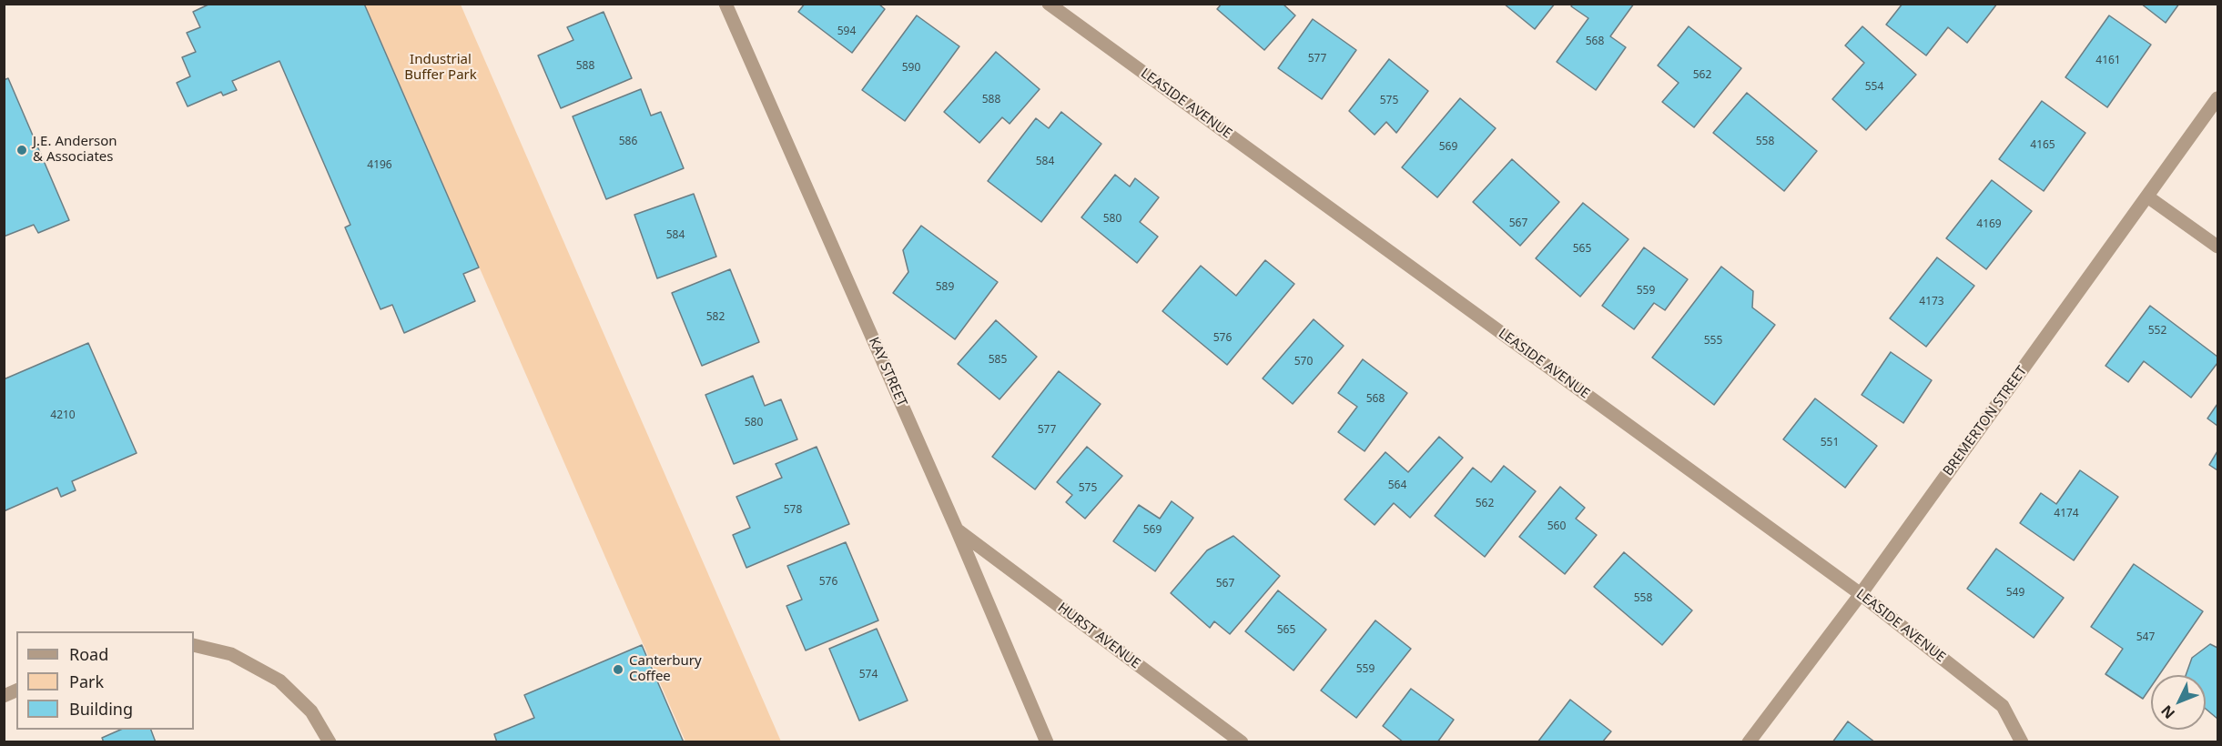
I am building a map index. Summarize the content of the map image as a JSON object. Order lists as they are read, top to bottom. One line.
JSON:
{"streets":{"street":["LEASIDE AVENUE","KAY STREET","BREMERTON STREET","HURST AVENUE"]},"crossings":[["LEASIDE AVENUE","BREMERTON STREET"],["KAY STREET","HURST AVENUE"]],"parks":["Industrial Buffer Park"],"places":["J.E. Anderson & Associates","Canterbury Coffee"],"house_numbers":["594","568","577","4161","588","590","562","554","588","575","586","558","4165","569","584","4196","580","567","4169","584","565","589","559","4173","582","552","576","555","585","570","568","4210","580","577","551","564","575","562","578","4174","560","569","576","567","549","558","565","547","559","574"],"legend":["Road","Park","Building"],"north":"bottom left"}
